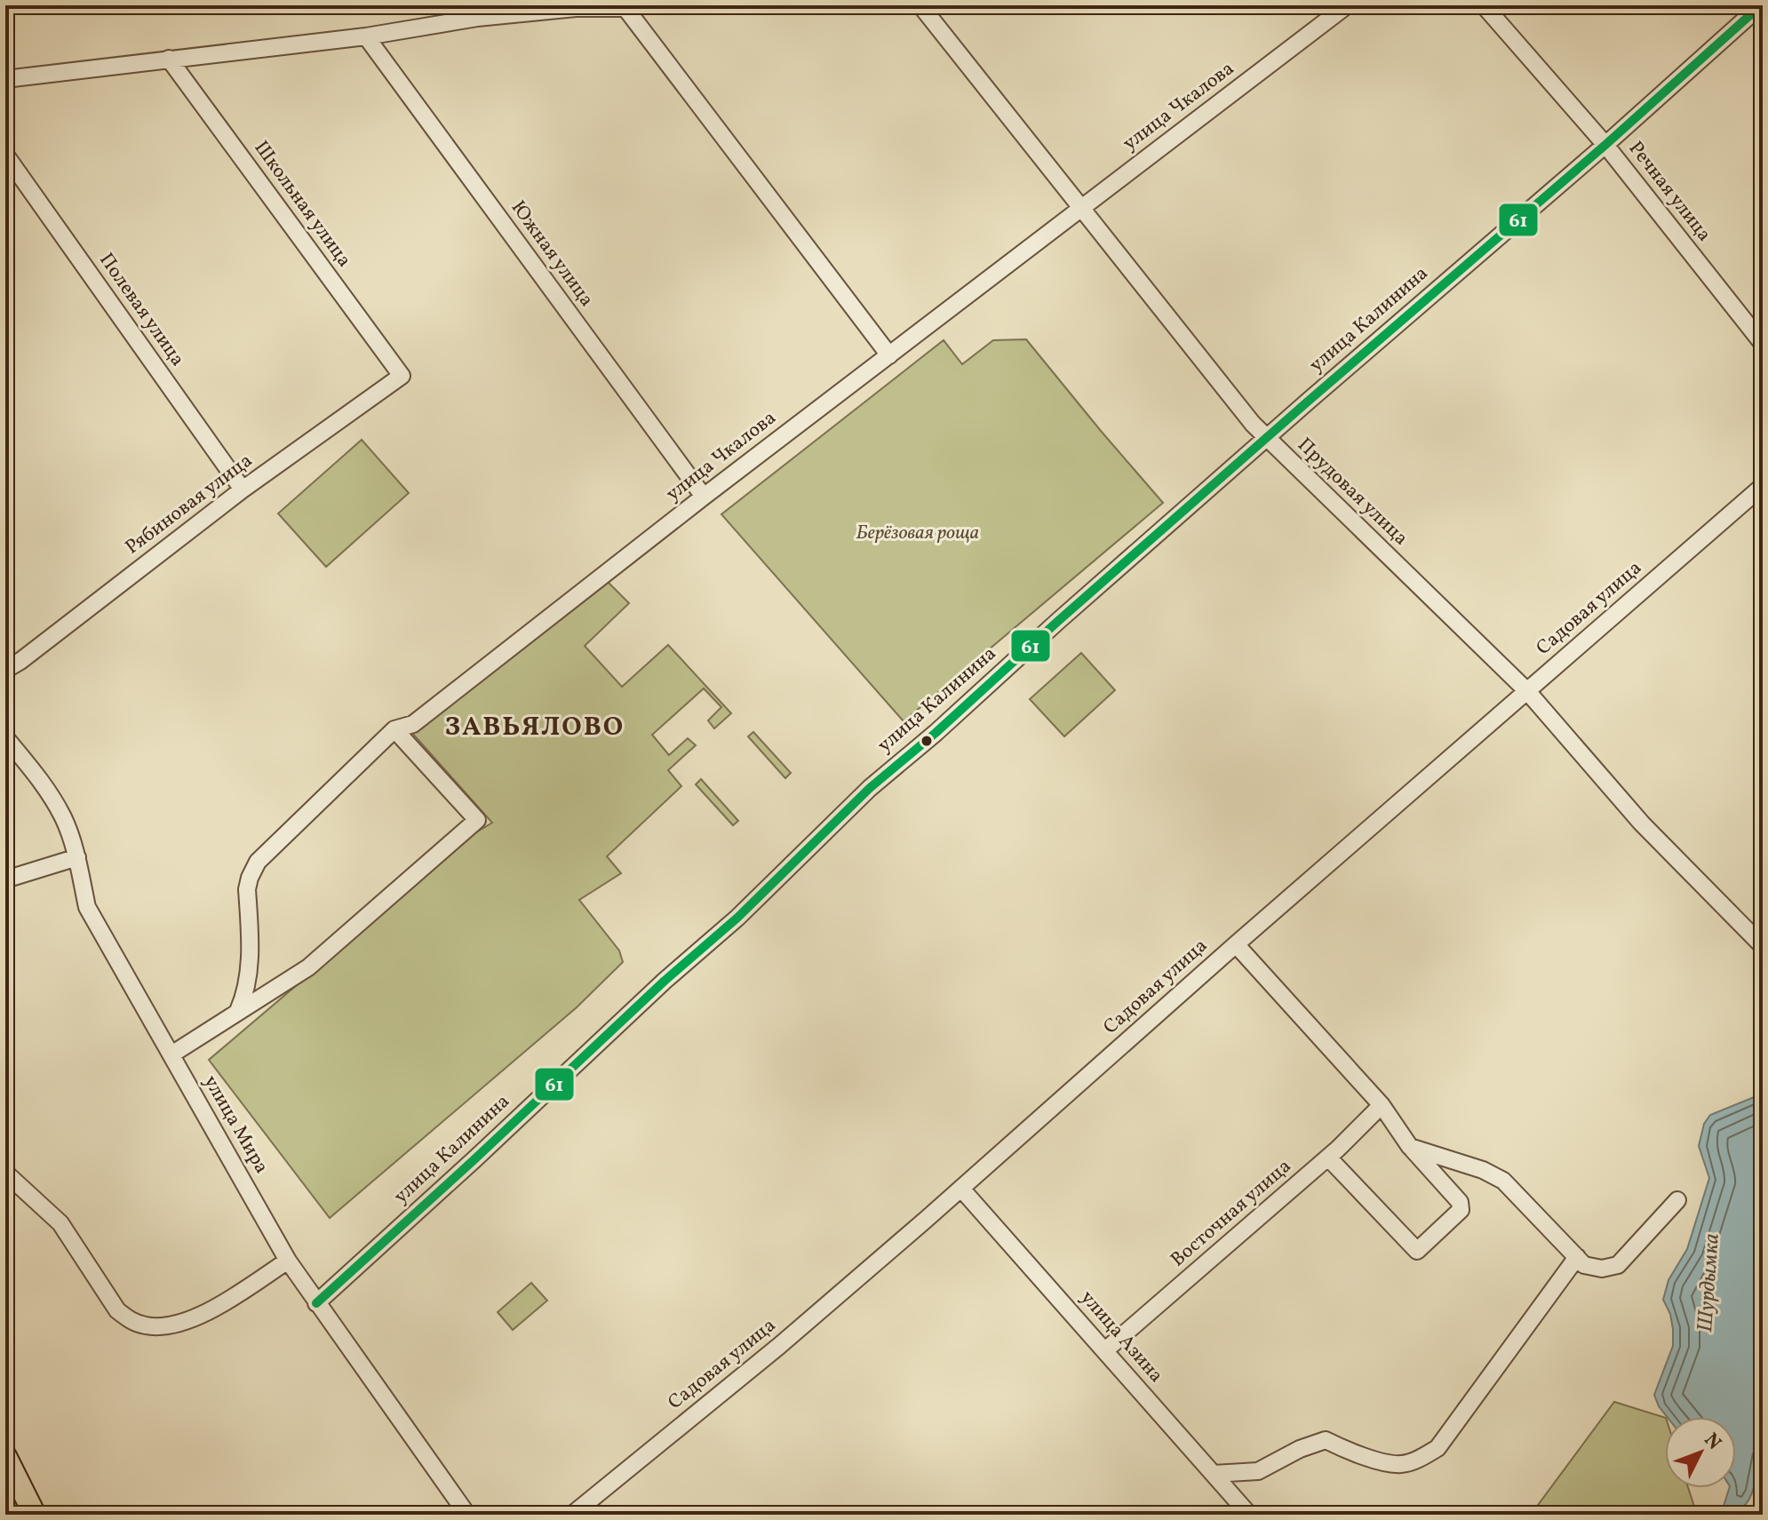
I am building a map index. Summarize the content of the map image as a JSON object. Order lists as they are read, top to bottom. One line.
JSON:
{"streets":{"street":["улица Чкалова","Речная улица","Школьная улица","Южная улица","Полевая улица","улица Калинина","Прудовая улица","Рябиновая улица","Садовая улица","улица Мира","Восточная улица","улица Азина"]},"crossings":[["улица Чкалова","Южная улица"],["улица Чкалова","Прудовая улица"],["Речная улица","улица Калинина"],["Школьная улица","Рябиновая улица"],["Полевая улица","Рябиновая улица"],["улица Калинина","Прудовая улица"],["улица Калинина","улица Мира"],["Прудовая улица","Садовая улица"],["Садовая улица","улица Азина"],["Восточная улица","улица Азина"]],"districts":["ЗАВЬЯЛОВО"],"water":["Шурдымка"],"parks":["Берёзовая роща"],"lines":["transit line 61"],"north":"top right"}
